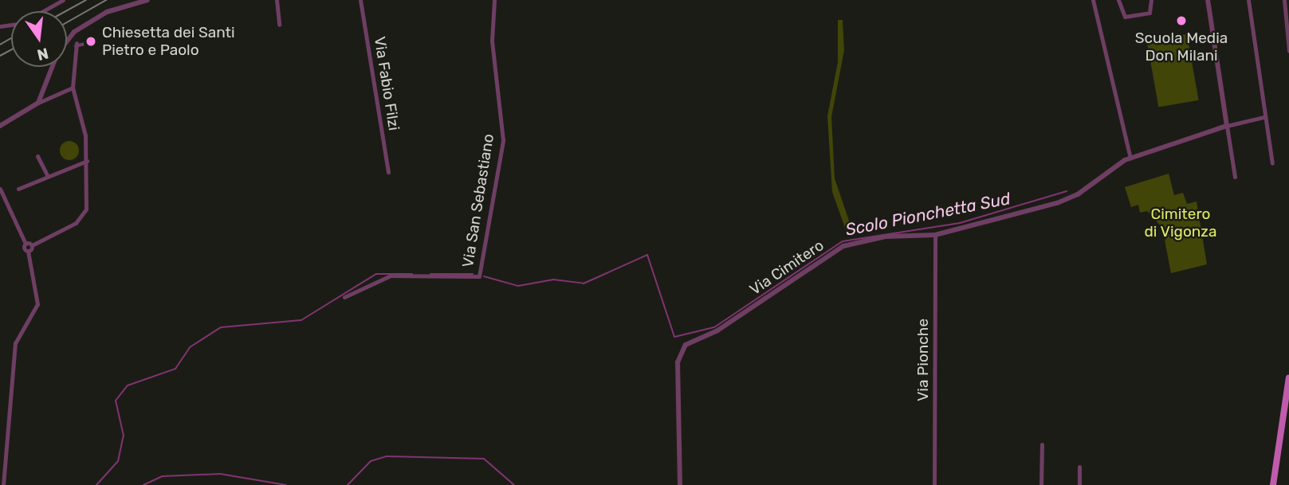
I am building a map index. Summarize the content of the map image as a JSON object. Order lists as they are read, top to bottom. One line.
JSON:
{"streets":{"street":["Via Fabio Filzi","Via San Sebastiano","Via Cimitero","Via Pionche"]},"crossings":[["Via Cimitero","Via Pionche"]],"water":["Scolo Pionchetta Sud"],"parks":["Cimitero di Vigonza"],"places":["Scuola Media Don Milani","Chiesetta dei Santi Pietro e Paolo"],"north":"bottom"}
